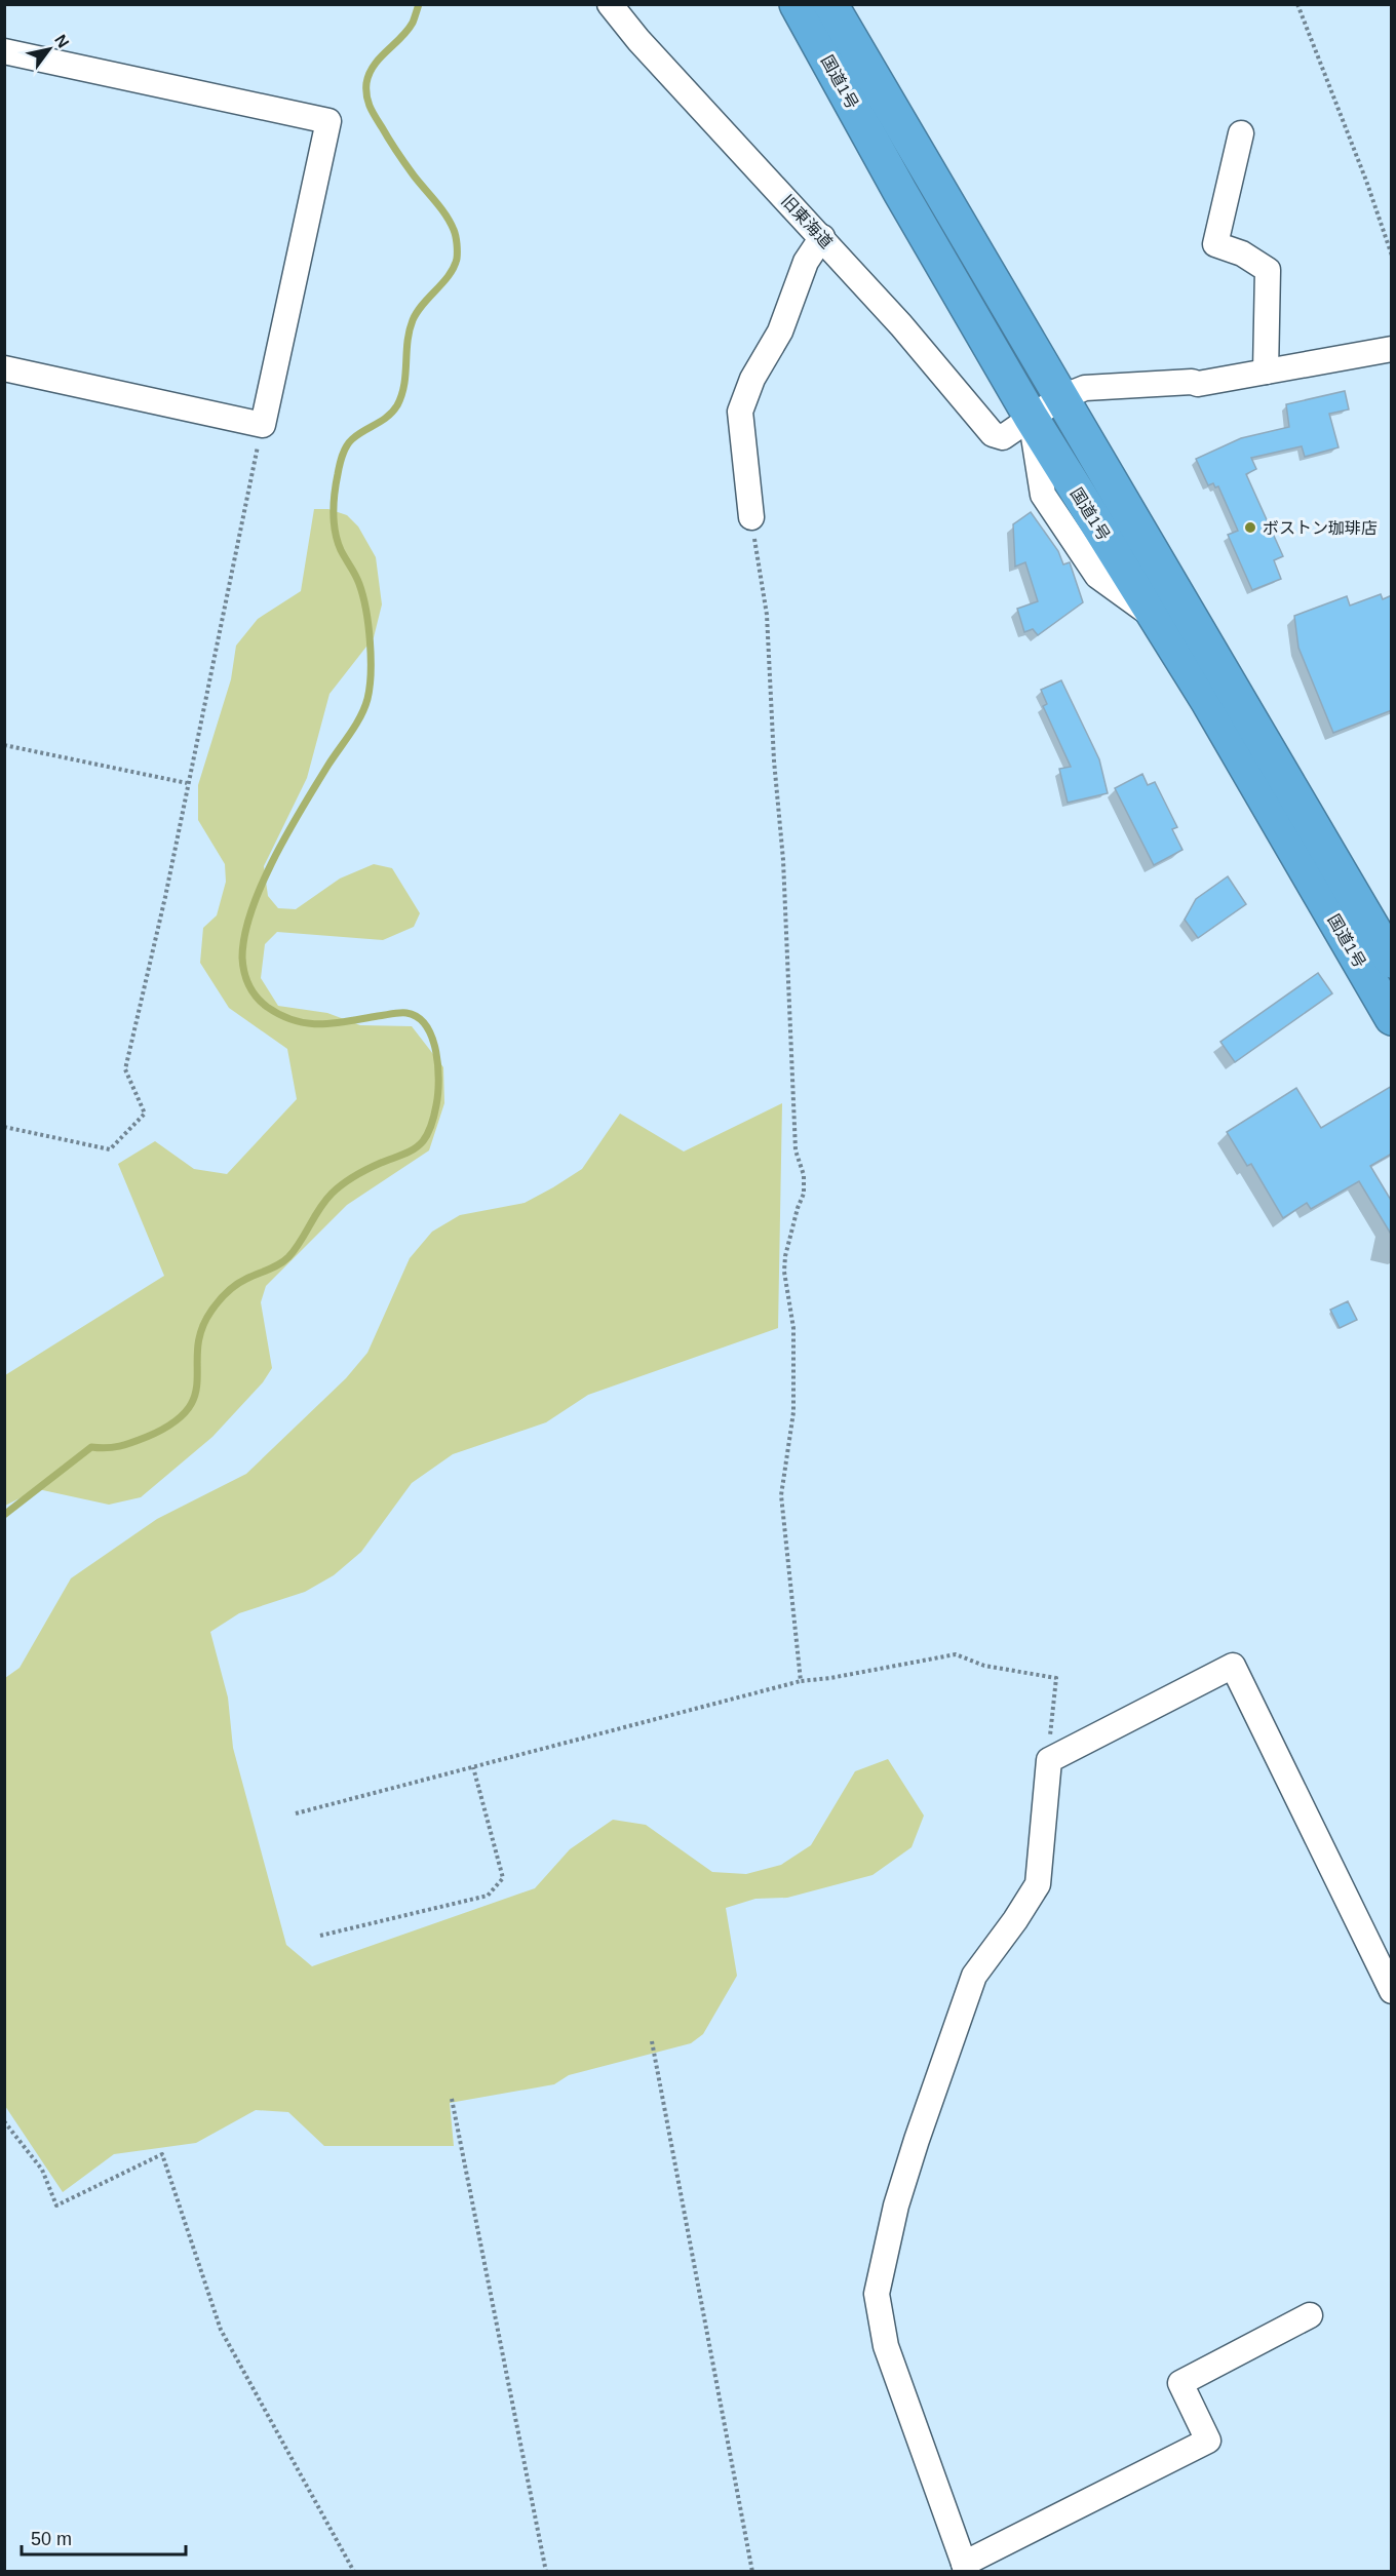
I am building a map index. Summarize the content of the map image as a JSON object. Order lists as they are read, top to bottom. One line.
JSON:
{"streets":{"highway":["国道1号"],"street":["旧東海道"]},"crossings":[["国道1号","旧東海道"]],"places":["ボストン珈琲店"],"scale_bar":"50 m","north":"top right"}
